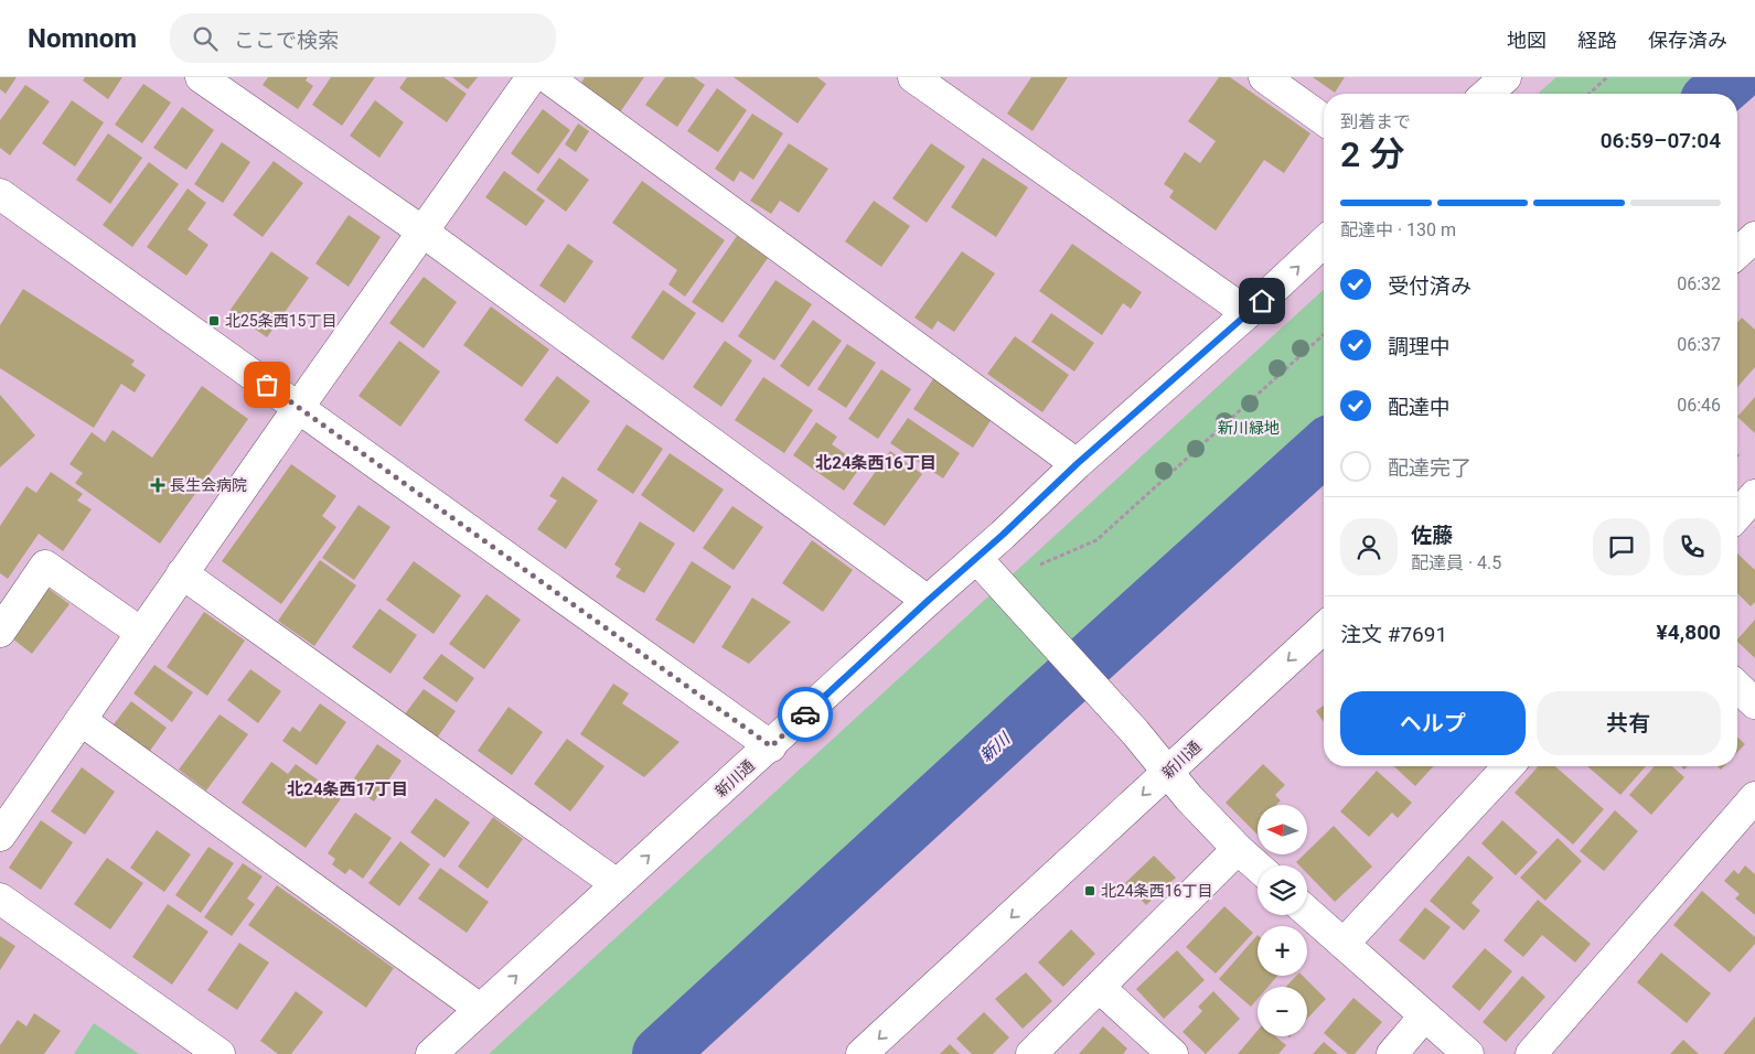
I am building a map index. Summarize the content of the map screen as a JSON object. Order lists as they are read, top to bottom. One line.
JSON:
{"streets":{"street":["新川通"]},"districts":["北24条西16丁目","北24条西17丁目"],"water":["新川"],"parks":["新川緑地"],"places":{"transit":["北25条西15丁目","北24条西16丁目"],"health":["長生会病院"]},"north":"left","page":{"header":"Nomnom","search":"ここで検索","nav":["地図","経路","保存済み"],"heading":["2 分","到着まで","06:59–07:04"],"panel":["佐藤","配達員 · 4.5","注文 #7691","¥4,800"],"bar":"配達中 · 130 m","list":[["受付済み","06:32"],["調理中","06:37"],["配達中","06:46"],"配達完了"],"buttons":["ヘルプ","共有"],"map_buttons":["+","−"]}}
